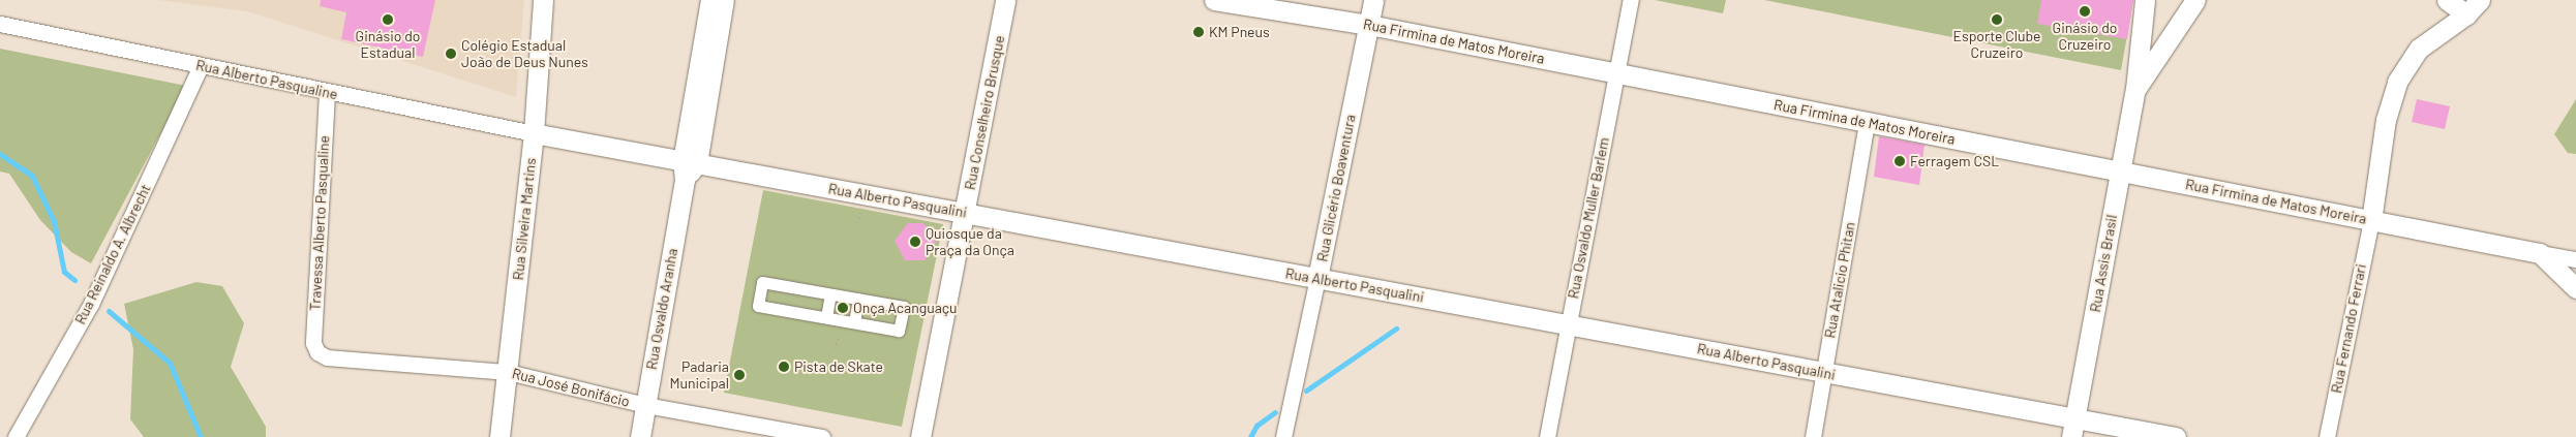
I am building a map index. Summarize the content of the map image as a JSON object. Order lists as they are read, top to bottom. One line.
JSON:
{"streets":{"street":["Rua Firmina de Matos Moreira","Rua Alberto Pasqualine","Rua Conselheiro Brusque","Rua Glicério Boaventura","Rua Alberto Pasqualini","Rua Osvaldo Muller Barlem","Rua Silveira Martins","Travessa Alberto Pasqualine","Rua Reinaldo A. Albrecht","Rua Assis Brasil","Rua Atalicio Phitan","Rua Osvaldo Aranha","Rua Fernando Ferrari","Rua José Bonifácio"]},"crossings":[["Rua Firmina de Matos Moreira","Rua Glicério Boaventura"],["Rua Firmina de Matos Moreira","Rua Osvaldo Muller Barlem"],["Rua Firmina de Matos Moreira","Rua Assis Brasil"],["Rua Firmina de Matos Moreira","Rua Atalicio Phitan"],["Rua Firmina de Matos Moreira","Rua Fernando Ferrari"],["Rua Alberto Pasqualine","Rua Alberto Pasqualini"],["Rua Alberto Pasqualine","Rua Silveira Martins"],["Rua Alberto Pasqualine","Travessa Alberto Pasqualine"],["Rua Alberto Pasqualine","Rua Reinaldo A. Albrecht"],["Rua Conselheiro Brusque","Rua Alberto Pasqualini"],["Rua Glicério Boaventura","Rua Alberto Pasqualini"],["Rua Alberto Pasqualini","Rua Osvaldo Muller Barlem"],["Rua Alberto Pasqualini","Rua Silveira Martins"],["Rua Alberto Pasqualini","Rua Assis Brasil"],["Rua Alberto Pasqualini","Rua Atalicio Phitan"],["Rua Alberto Pasqualini","Rua Osvaldo Aranha"],["Rua Silveira Martins","Rua José Bonifácio"],["Travessa Alberto Pasqualine","Rua José Bonifácio"],["Rua Osvaldo Aranha","Rua José Bonifácio"]],"places":["Ginásio do Cruzeiro","Ginásio do Estadual","Esporte Clube Cruzeiro","KM Pneus","Colégio Estadual João de Deus Nunes","Ferragem CSL","Quiosque da Praça da Onça","Onça Acanguaçu","Pista de Skate","Padaria Municipal"]}
